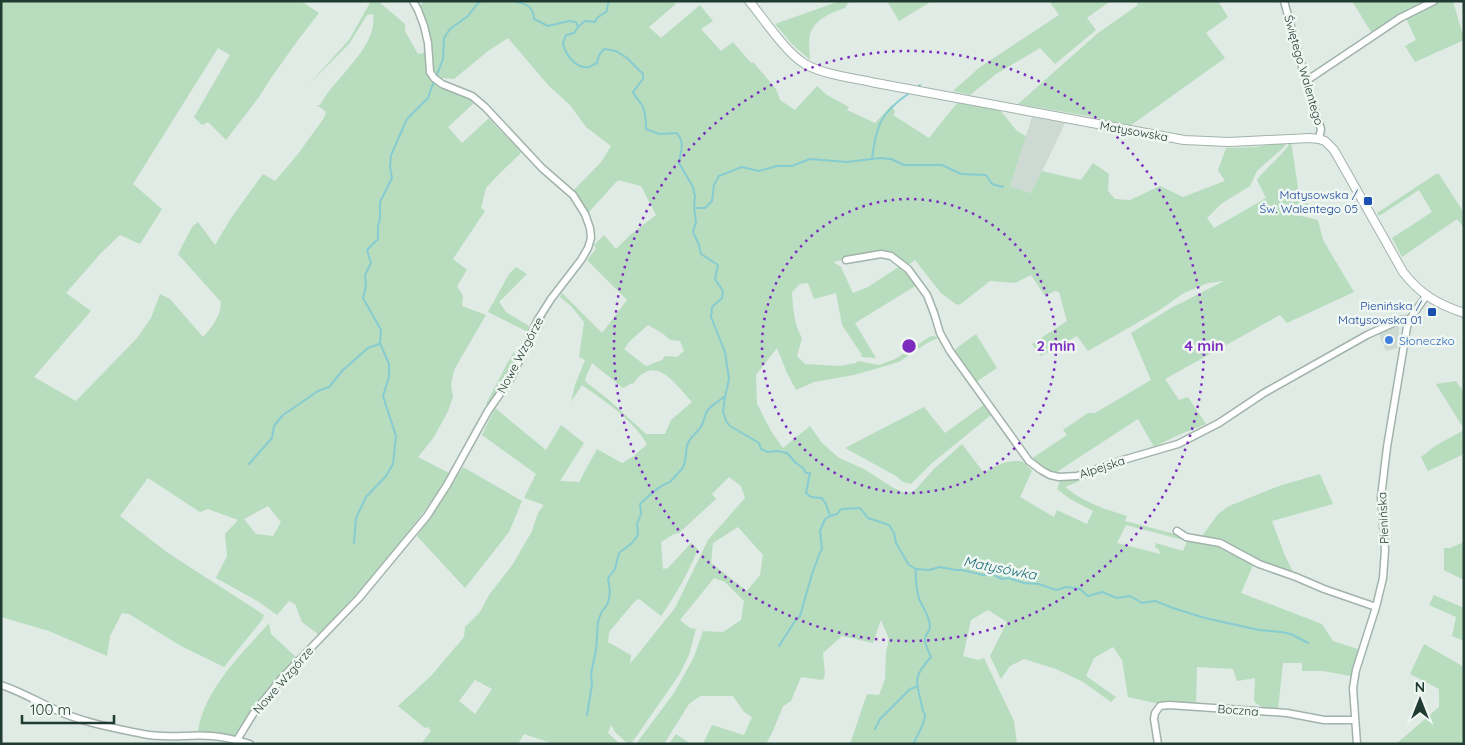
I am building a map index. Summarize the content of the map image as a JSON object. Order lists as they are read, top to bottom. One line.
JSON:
{"streets":{"street":["Świętego Walentego","Matysowska","Nowe Wzgórze","Alpejska","Pienińska","Boczna"]},"crossings":[["Świętego Walentego","Matysowska"],["Alpejska","Pienińska"],["Pienińska","Boczna"]],"water":["Matysówka"],"places":{"transit":["Matysowska / Św. Walentego 05","Pienińska / Matysowska 01"],"other":["Słoneczko"]},"scale_bar":"100 m","north":"top","rings":["2 min","4 min"]}
